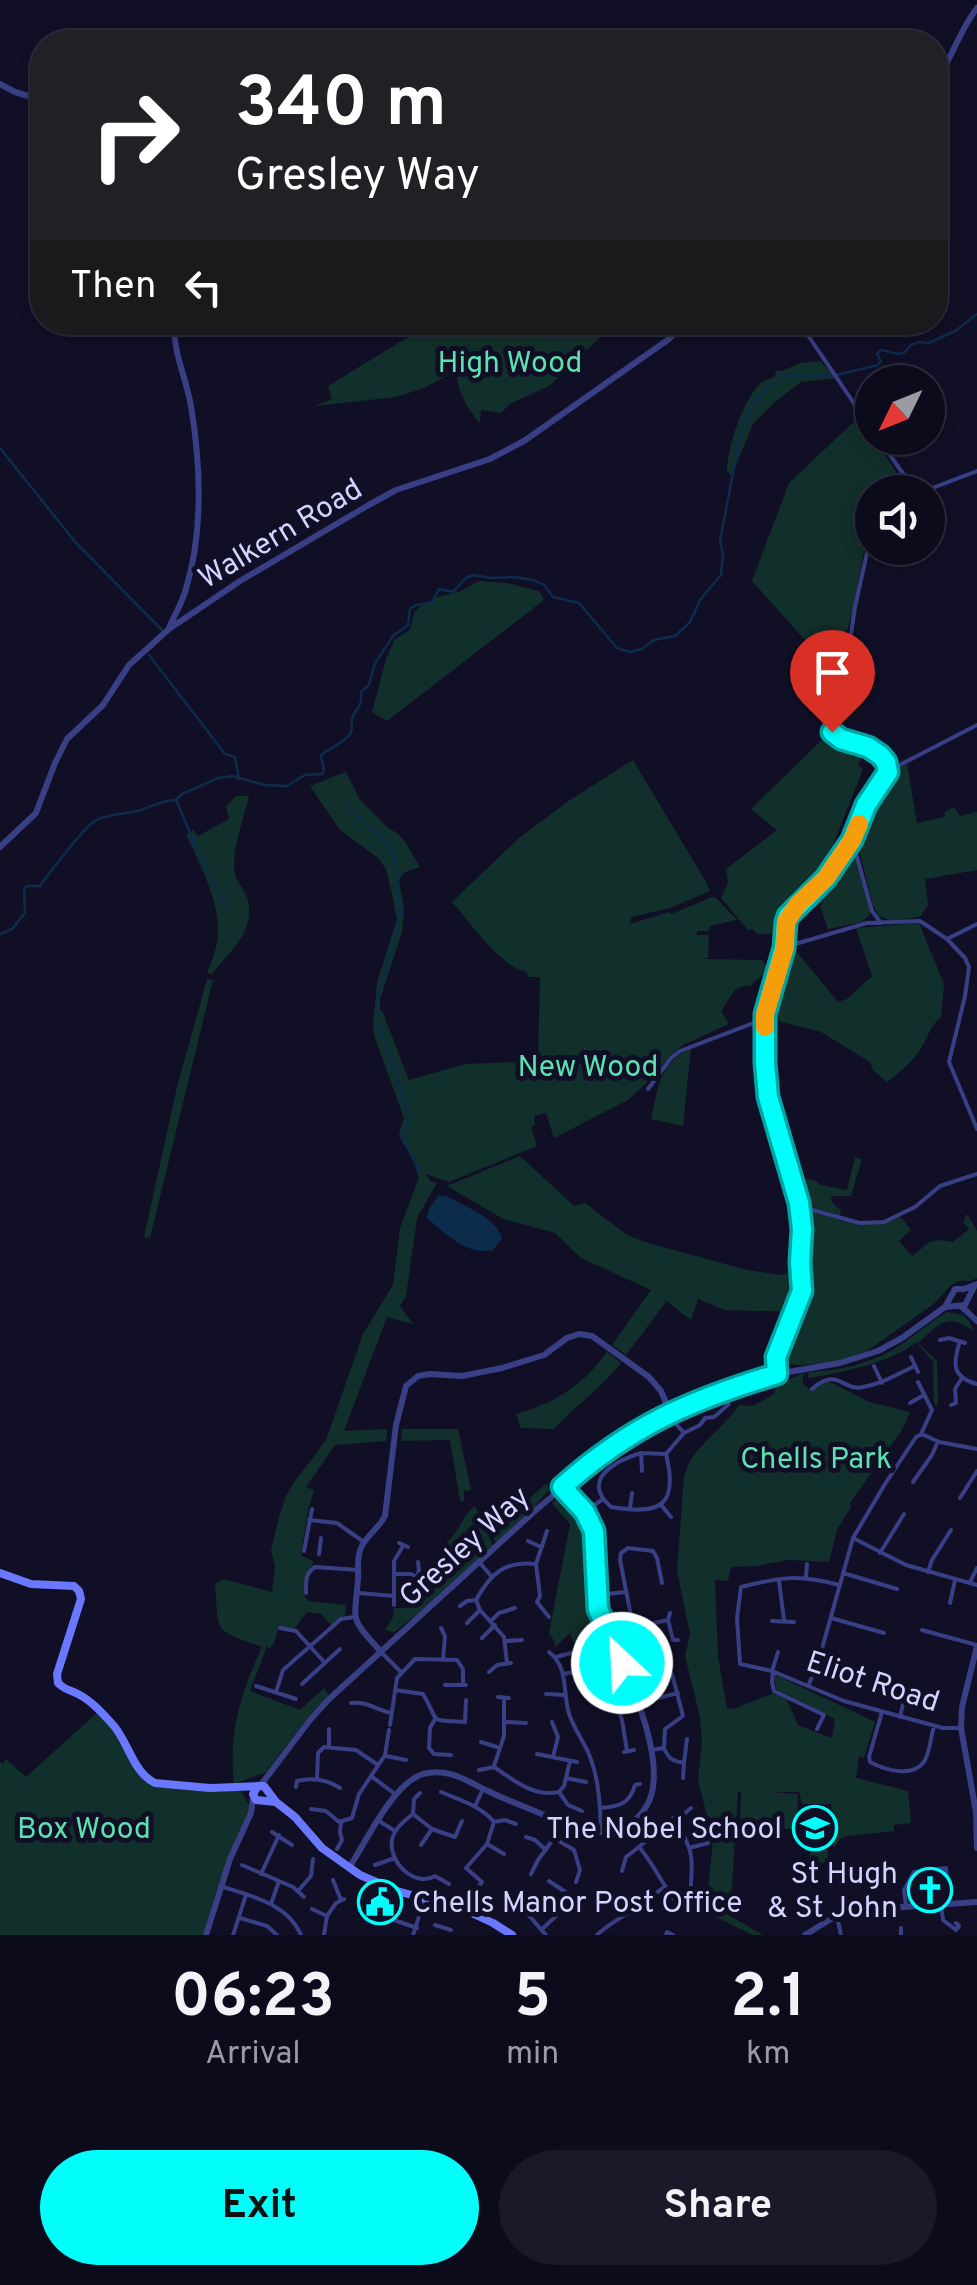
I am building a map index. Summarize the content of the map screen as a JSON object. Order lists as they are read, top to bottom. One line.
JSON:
{"streets":{"street":["Walkern Road","Gresley Way","Eliot Road"]},"parks":["High Wood","New Wood","Chells Park","Box Wood"],"places":{"school or university":["The Nobel School"],"church":["St Hugh & St John"],"public building":["Chells Manor Post Office"]},"north":"bottom left","page":{"turn":["340 m","Gresley Way"],"then":"Then","eta":["06:23","Arrival","5","min","2.1","km"],"buttons":["Exit","Share"]}}
